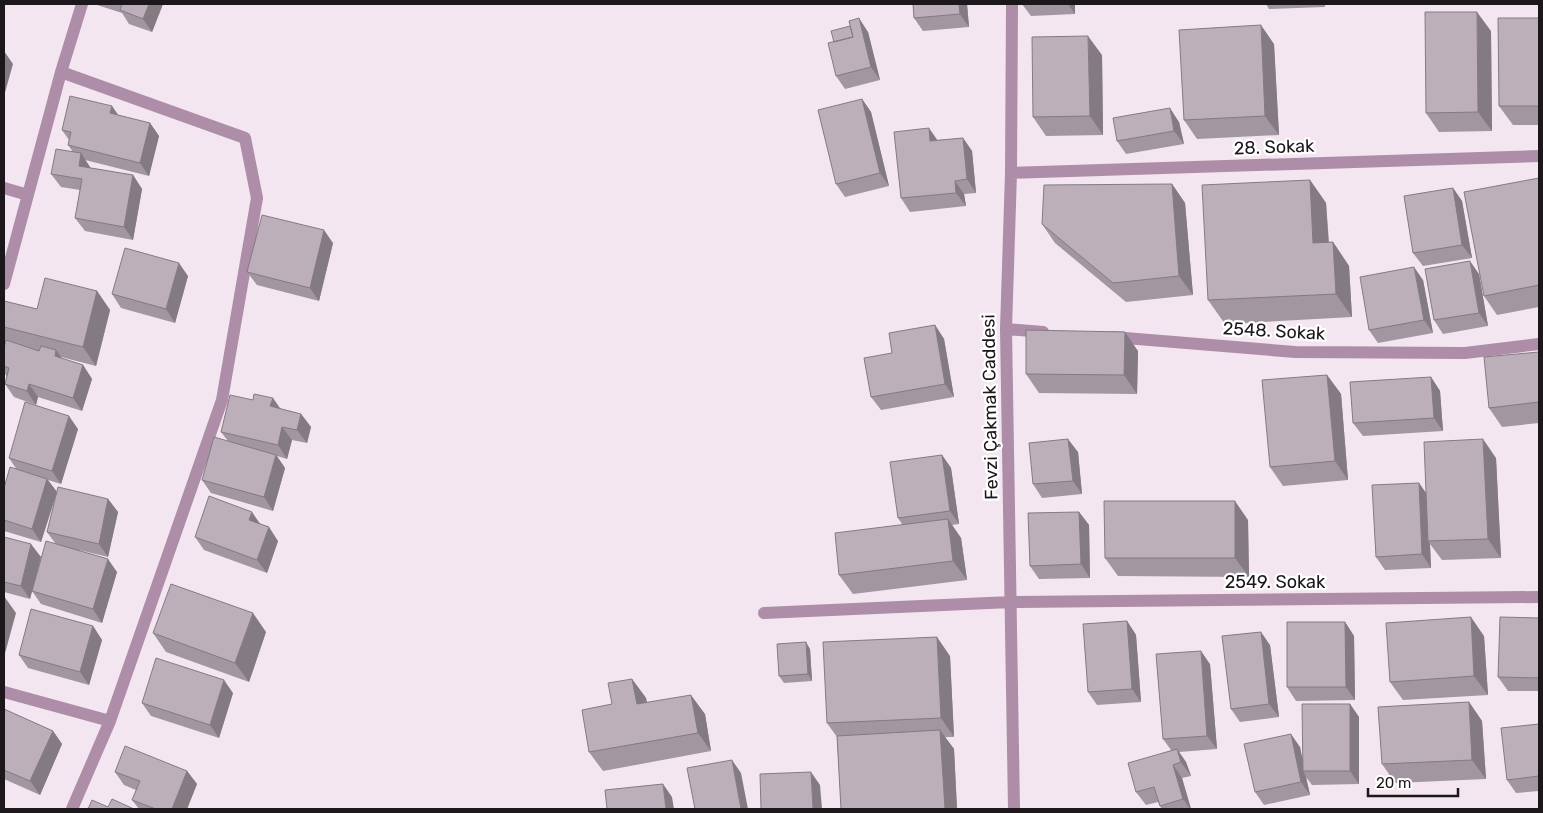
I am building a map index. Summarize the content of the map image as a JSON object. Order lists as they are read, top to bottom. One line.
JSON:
{"streets":{"street":["28. Sokak","2548. Sokak","Fevzi Çakmak Caddesi","2549. Sokak"]},"crossings":[["28. Sokak","Fevzi Çakmak Caddesi"],["Fevzi Çakmak Caddesi","2549. Sokak"]],"scale_bar":"20 m"}
